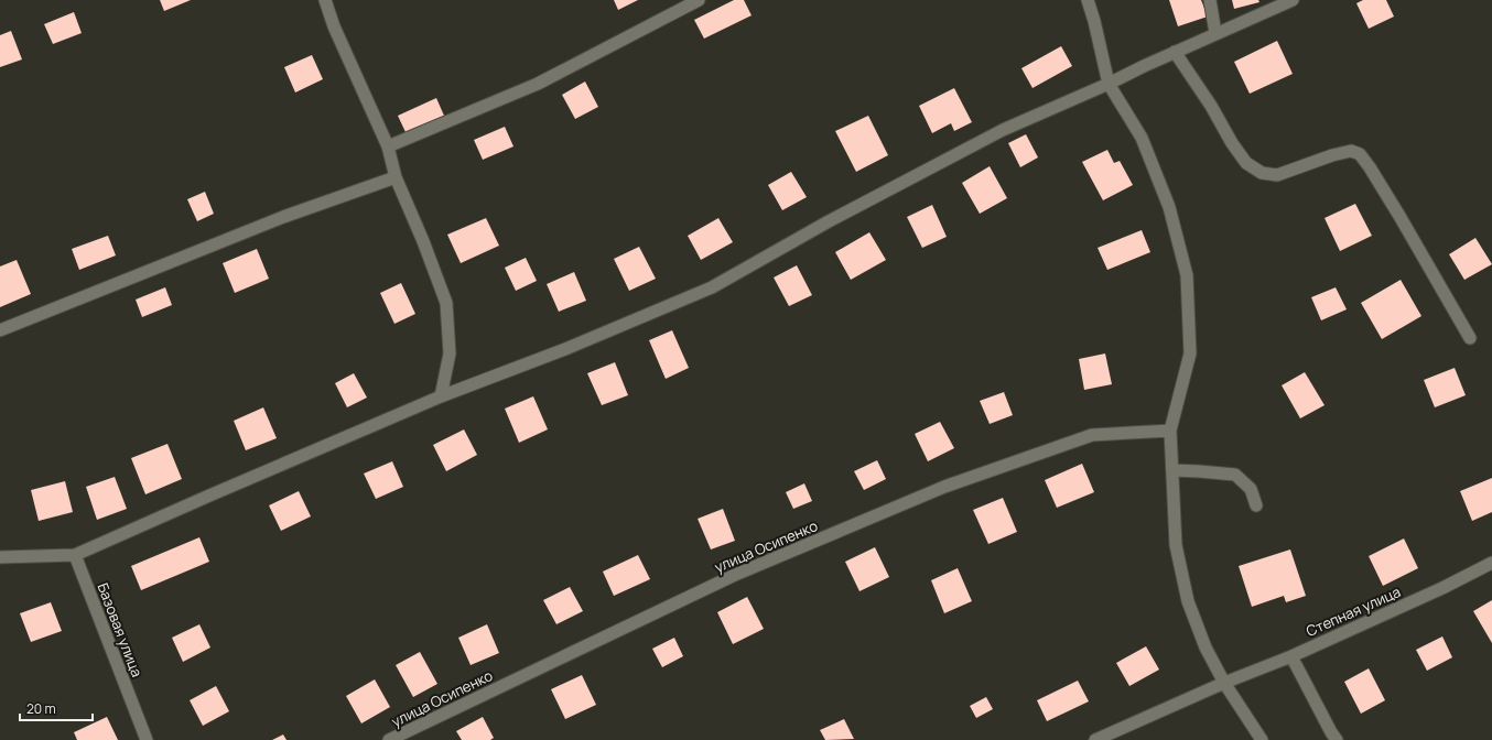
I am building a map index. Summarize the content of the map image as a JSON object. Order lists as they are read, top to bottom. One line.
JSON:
{"streets":{"street":["улица Осипенко","Степная улица","Базовая улица"]},"scale_bar":"20 m"}
